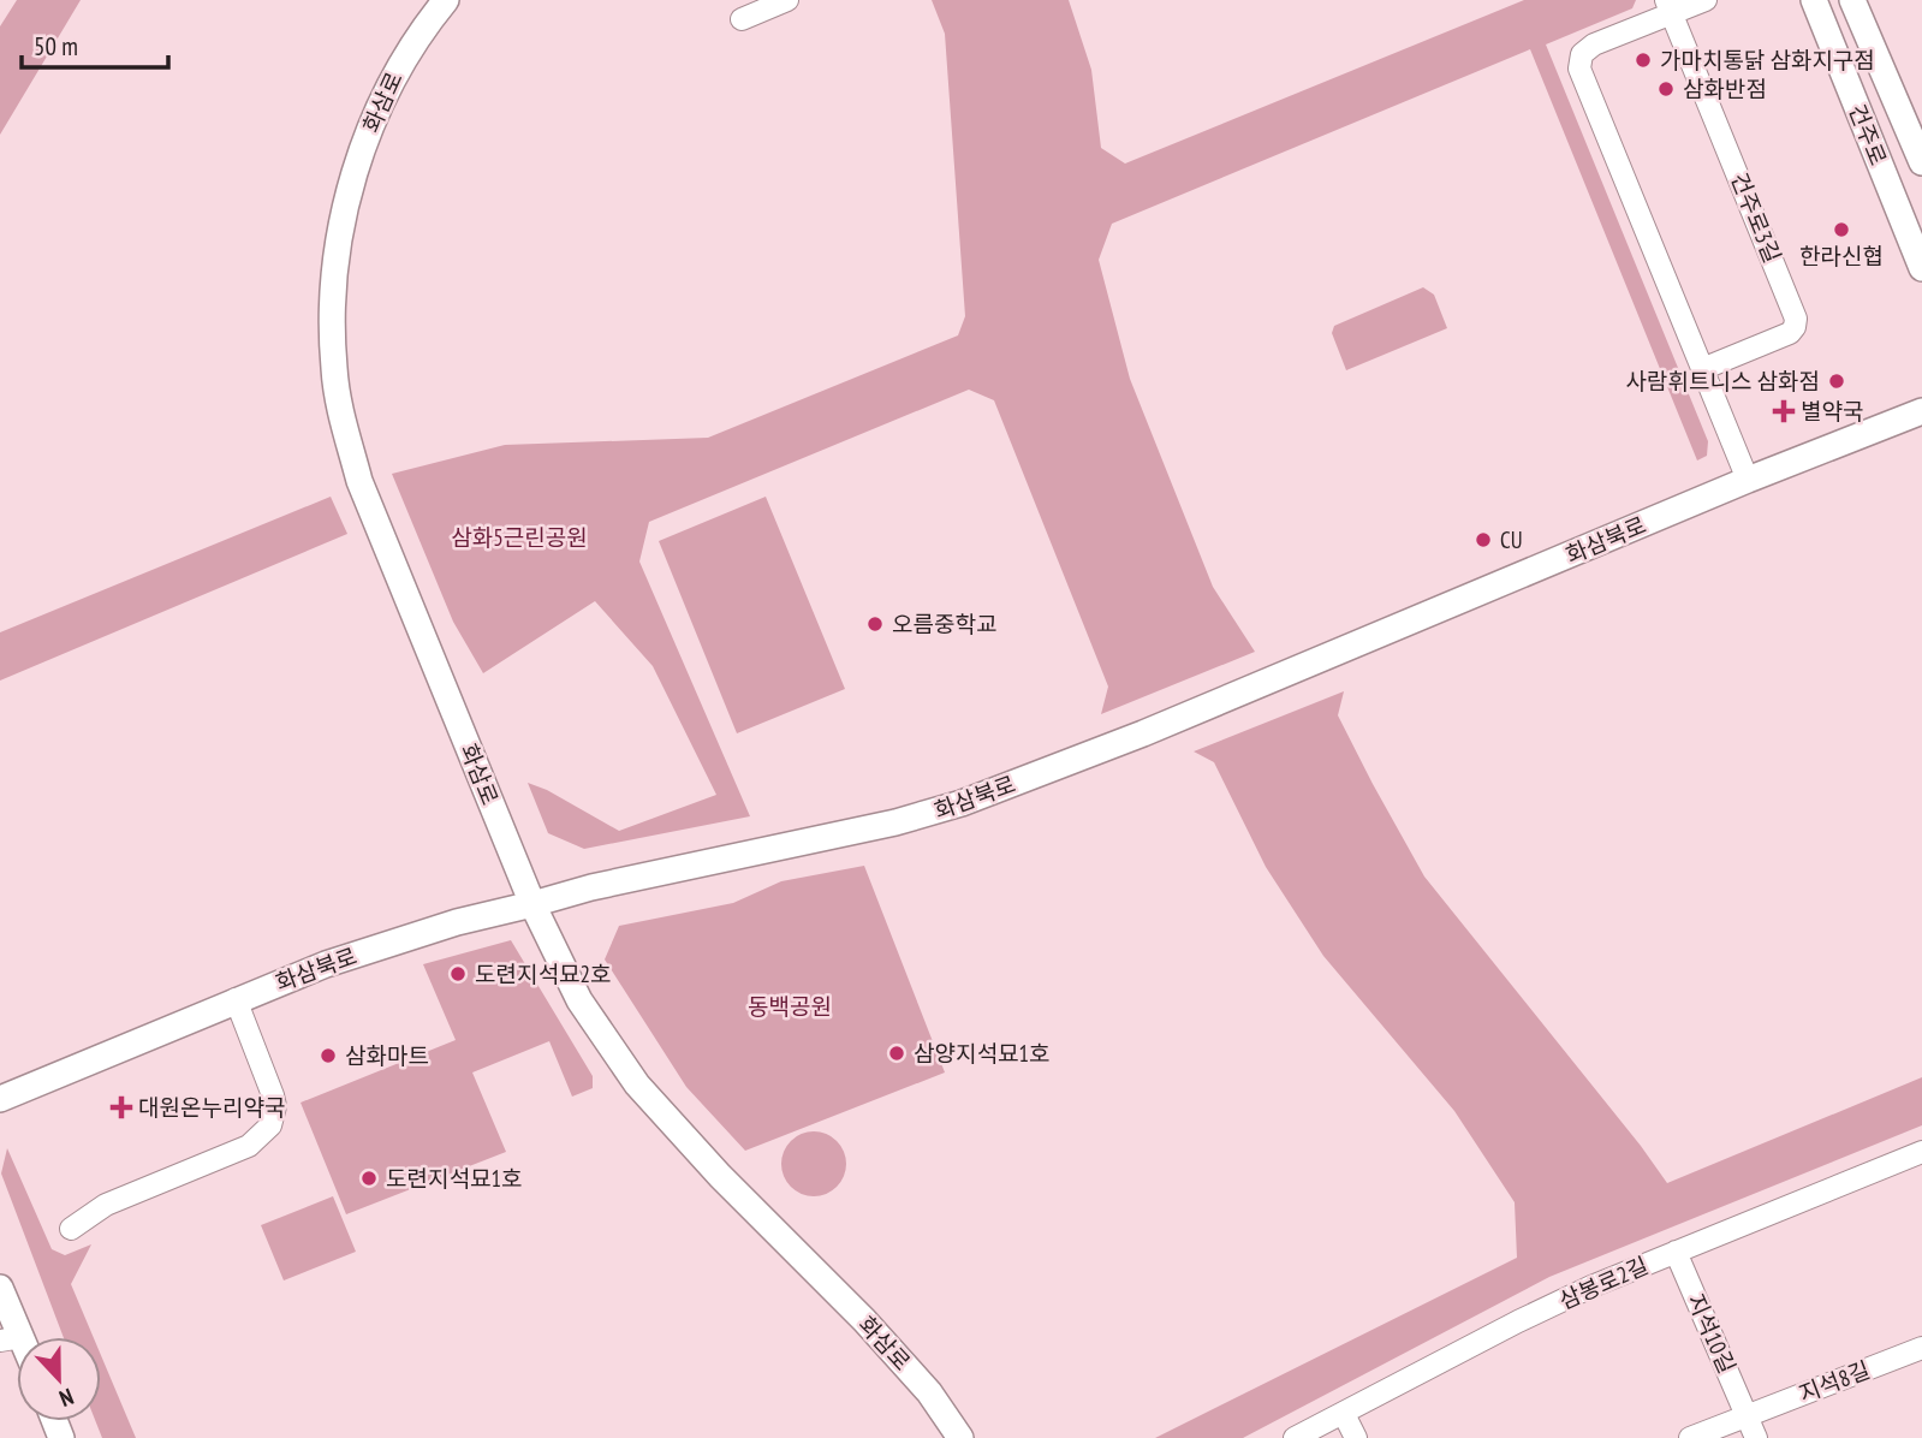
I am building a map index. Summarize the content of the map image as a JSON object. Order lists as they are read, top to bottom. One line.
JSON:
{"streets":{"street":["화삼로","건주로","건주로3길","화삼북로","삼봉로2길","지석10길","지석8길"]},"crossings":[["화삼로","화삼북로"],["삼봉로2길","지석10길"],["지석10길","지석8길"]],"parks":["삼화5근린공원","동백공원"],"places":{"other":["가마치통닭 삼화지구점","삼화반점","한라신협","사람휘트니스 삼화점","CU","오름중학교","도련지석묘2호","삼양지석묘1호","삼화마트","도련지석묘1호"],"health":["별약국","대원온누리약국"]},"scale_bar":"50 m","north":"bottom"}
